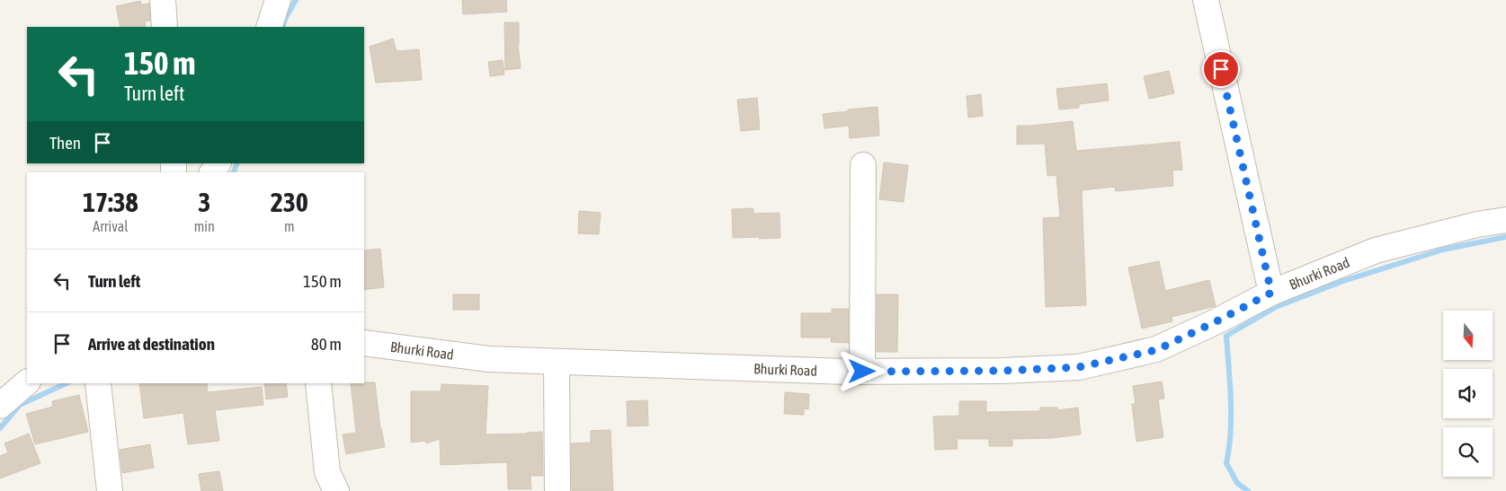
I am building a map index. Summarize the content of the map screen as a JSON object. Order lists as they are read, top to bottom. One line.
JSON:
{"streets":{"street":["Bhurki Road"]},"north":"bottom","page":{"turn":["150 m","Turn left"],"then":"Then","eta":["17:38","Arrival","3","min","230","m"],"list":[{"name":"Turn left","value":"150 m"},{"name":"Arrive at destination","value":"80 m"}]}}
